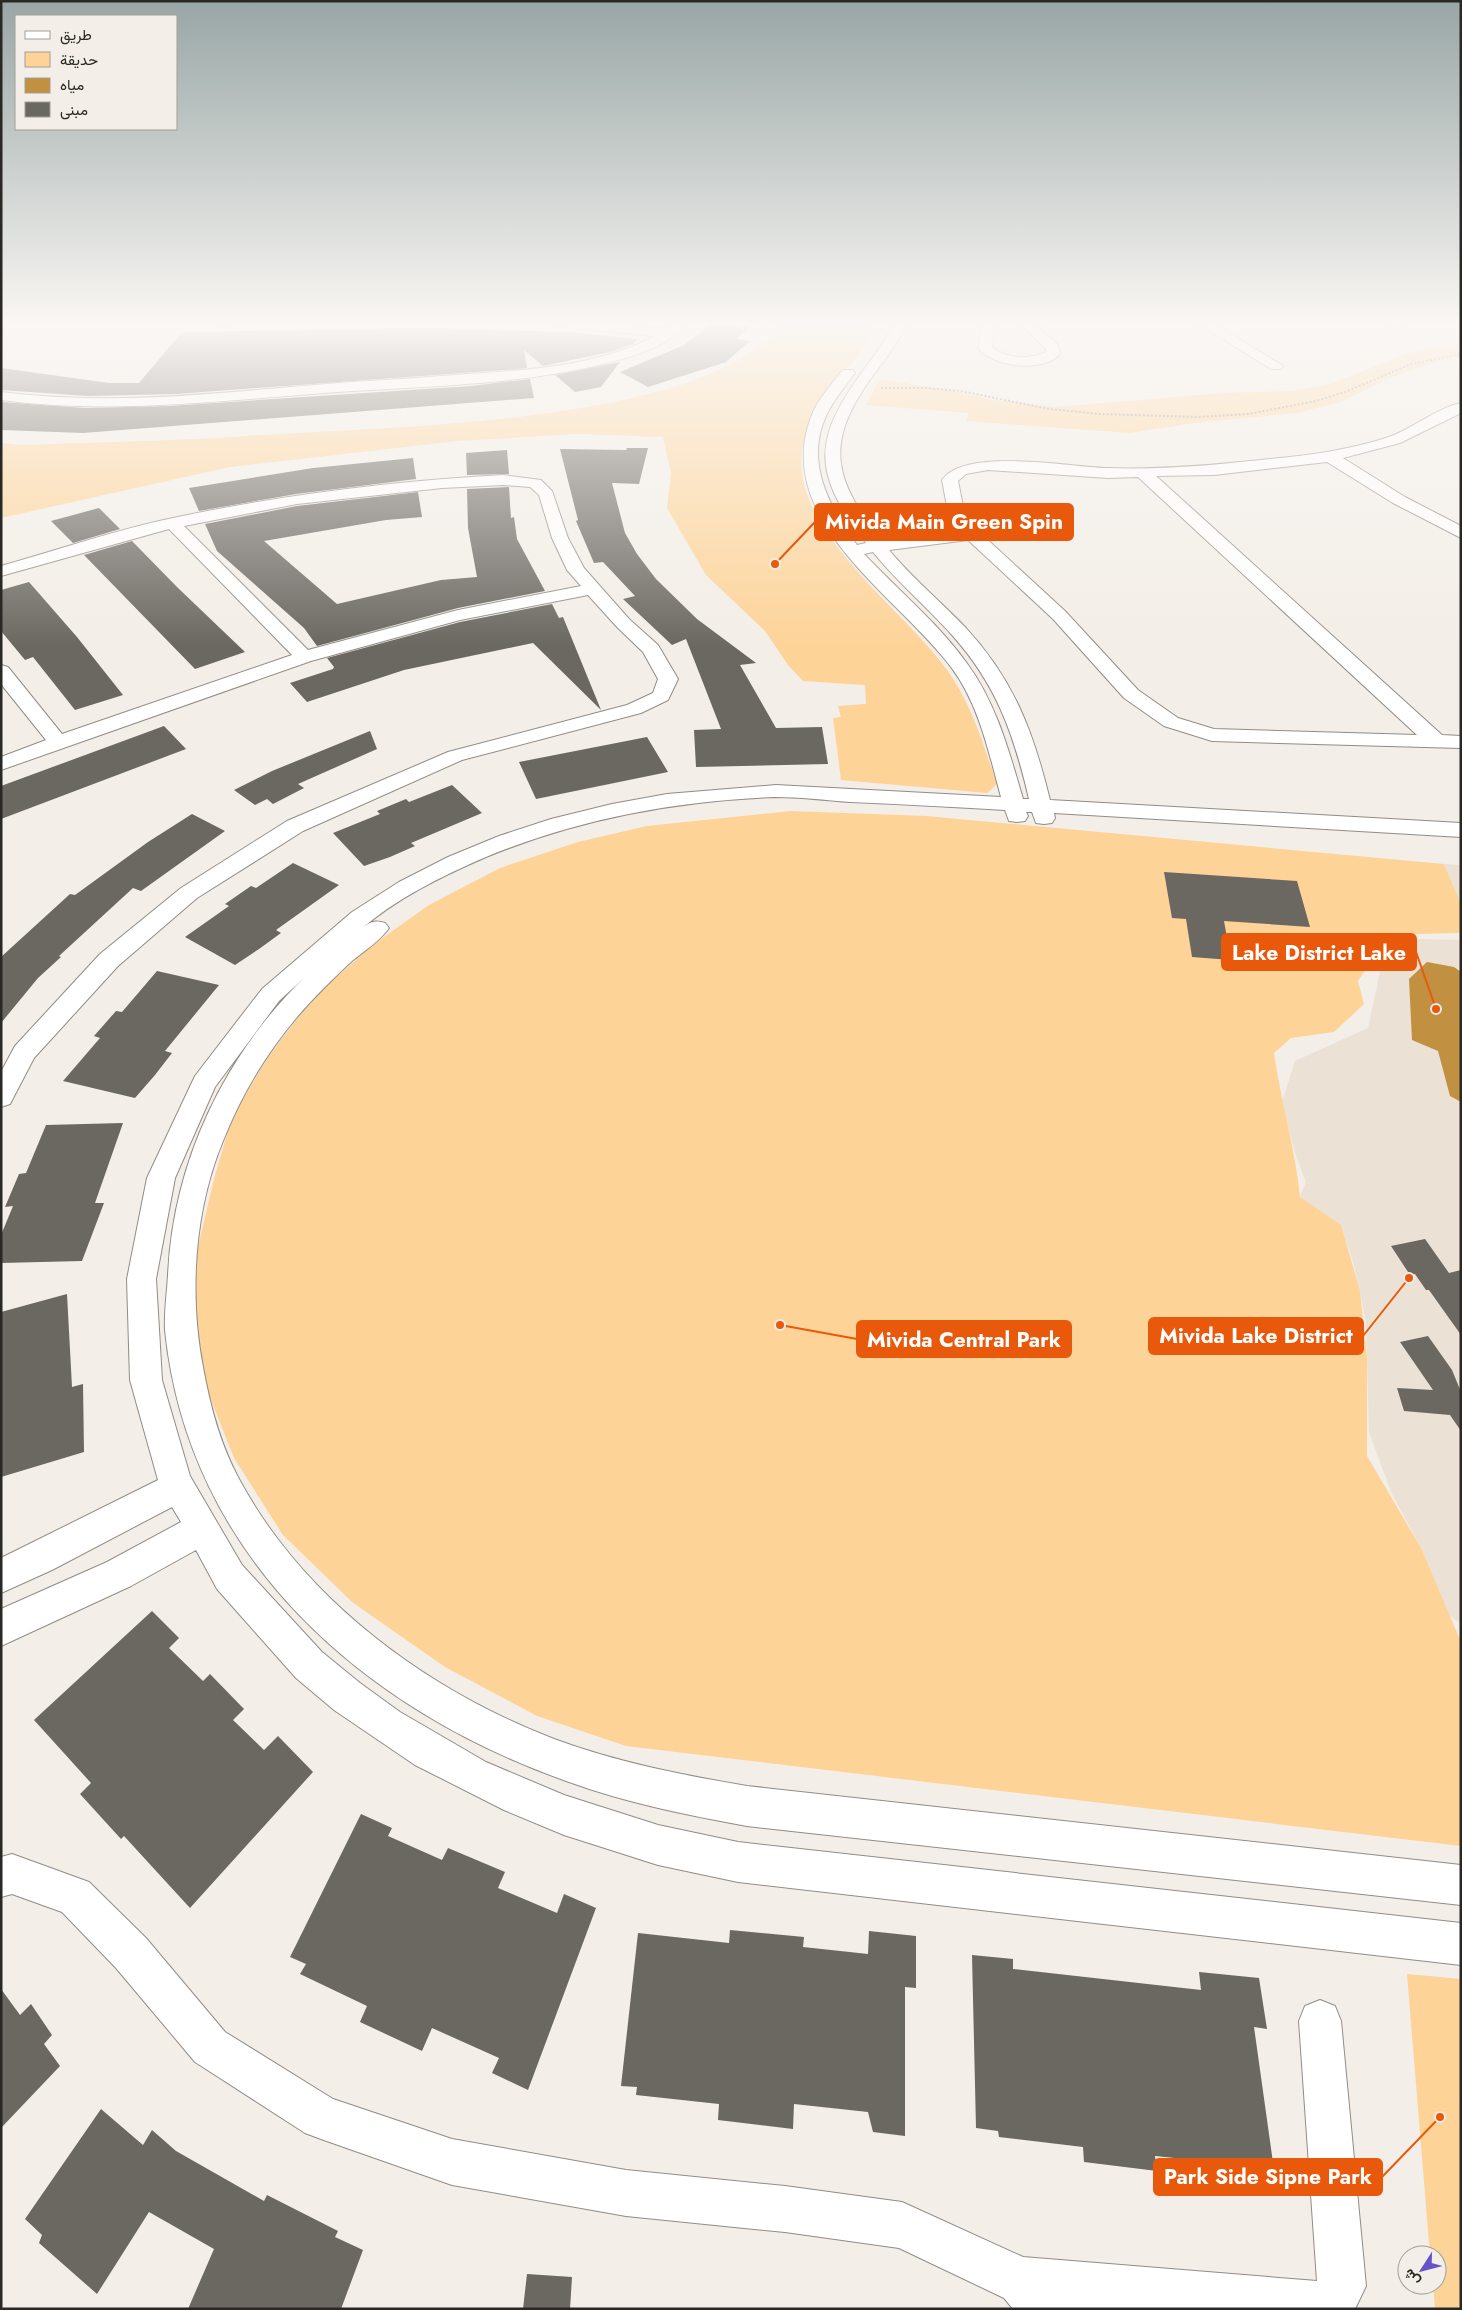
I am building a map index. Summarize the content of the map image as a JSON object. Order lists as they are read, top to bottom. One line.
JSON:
{"places":["Mivida Main Green Spin","Lake District Lake","Mivida Lake District","Mivida Central Park","Park Side Sipne Park"],"legend":["طريق","حديقة","مياه","مبنى"],"north":"bottom left"}
